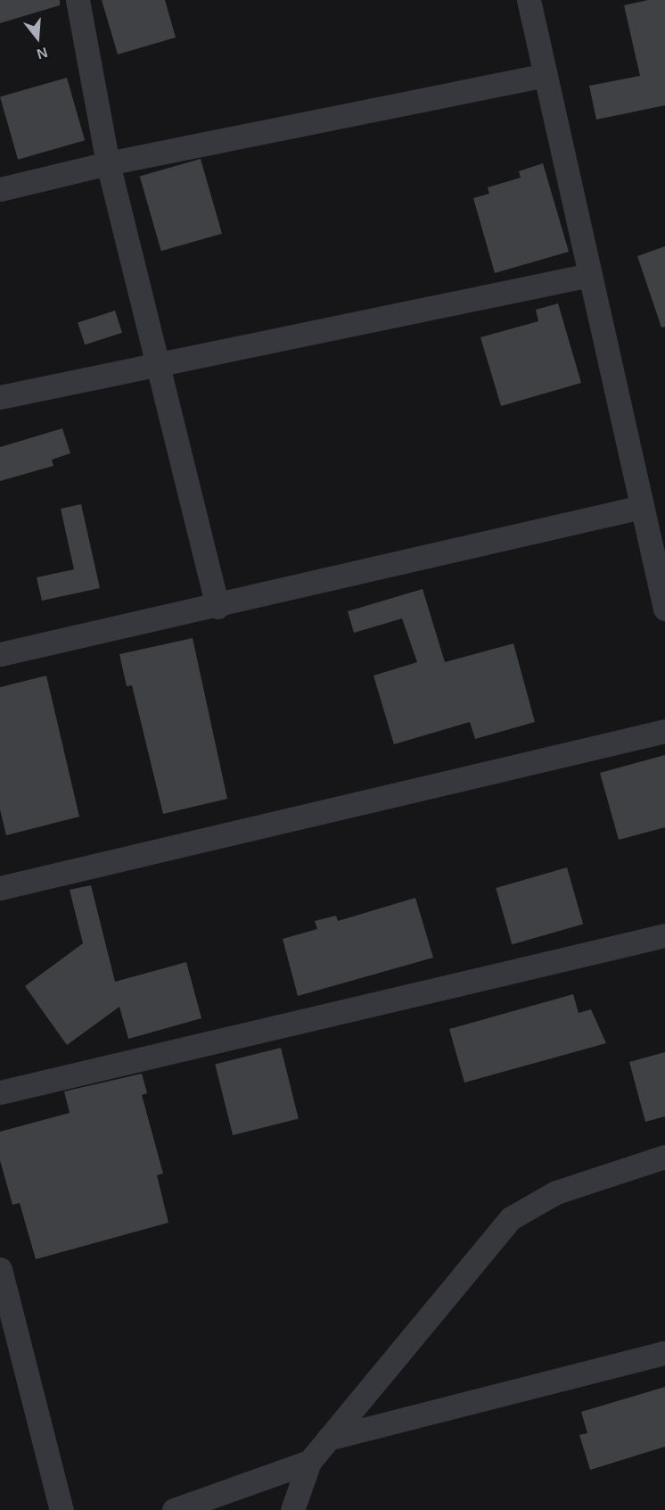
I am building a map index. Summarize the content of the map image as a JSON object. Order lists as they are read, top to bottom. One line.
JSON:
{"north":"bottom"}
